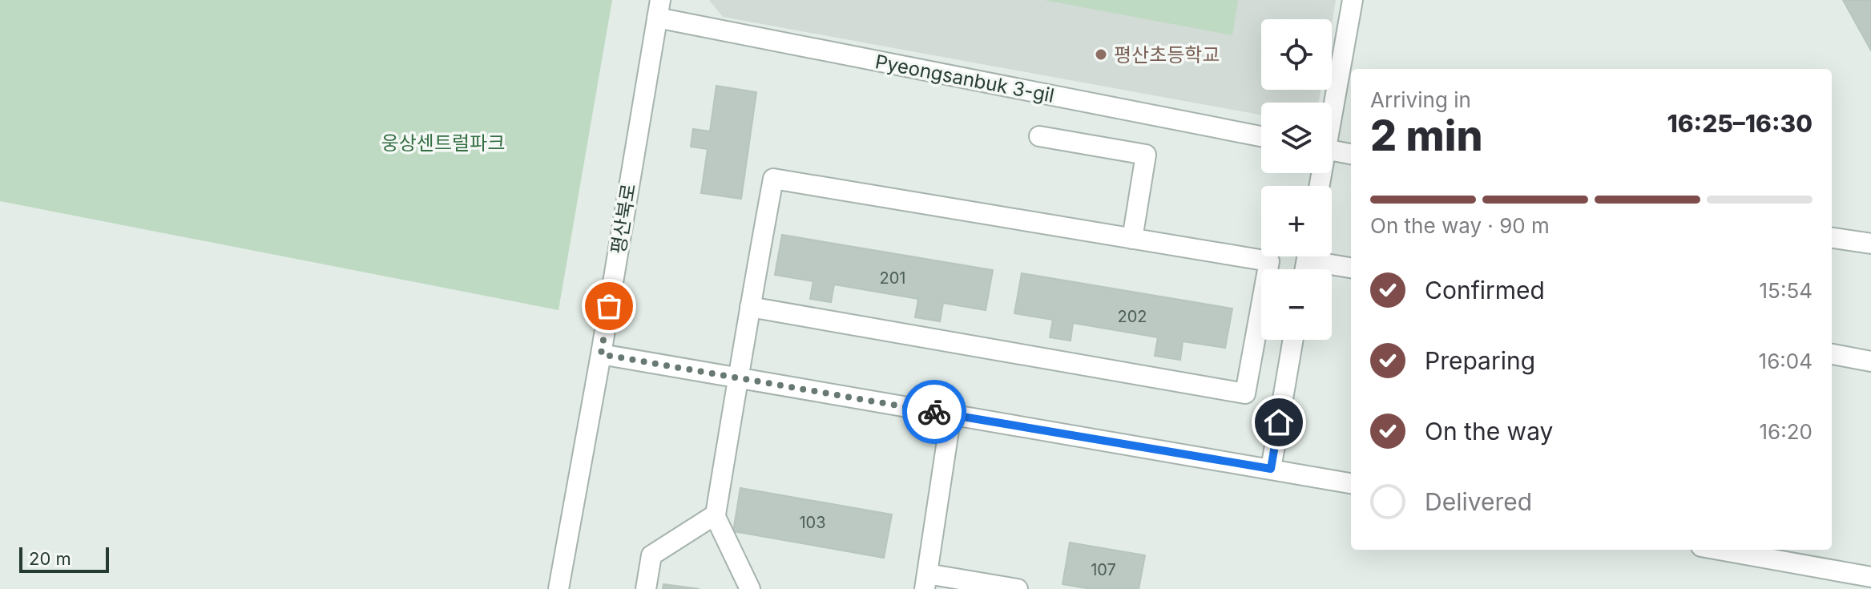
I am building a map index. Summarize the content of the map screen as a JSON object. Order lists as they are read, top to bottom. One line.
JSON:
{"streets":{"street":["Pyeongsanbuk 3-gil","평산북로"]},"crossings":[["Pyeongsanbuk 3-gil","평산북로"]],"parks":["웅상센트럴파크"],"places":["평산초등학교"],"house_numbers":["201","202","103","107"],"scale_bar":"20 m","page":{"map_buttons":["+","−"],"heading":["2 min","Arriving in","16:25–16:30"],"bar":"On the way · 90 m","list":[["Confirmed","15:54"],["Preparing","16:04"],["On the way","16:20"],"Delivered"],"scale":"20 m"}}
